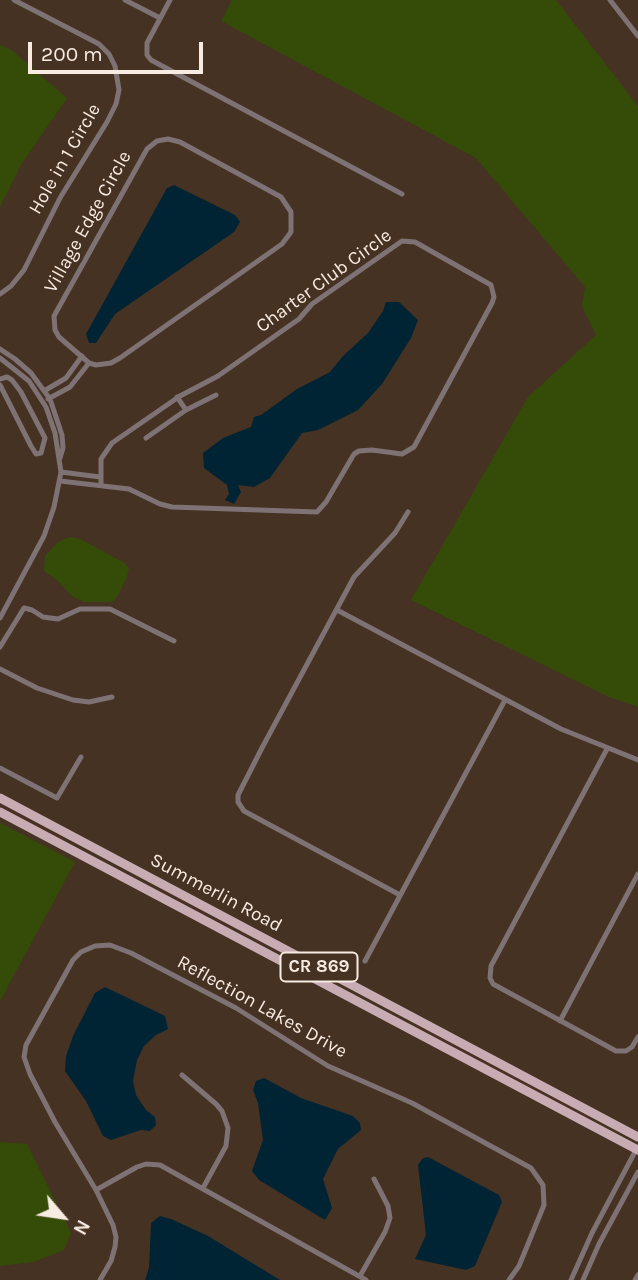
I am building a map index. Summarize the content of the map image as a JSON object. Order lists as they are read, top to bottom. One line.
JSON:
{"streets":{"main road":["Summerlin Road","CR 869"],"street":["Hole in 1 Circle","Village Edge Circle","Charter Club Circle","Reflection Lakes Drive"]},"scale_bar":"200 m","north":"bottom right"}
